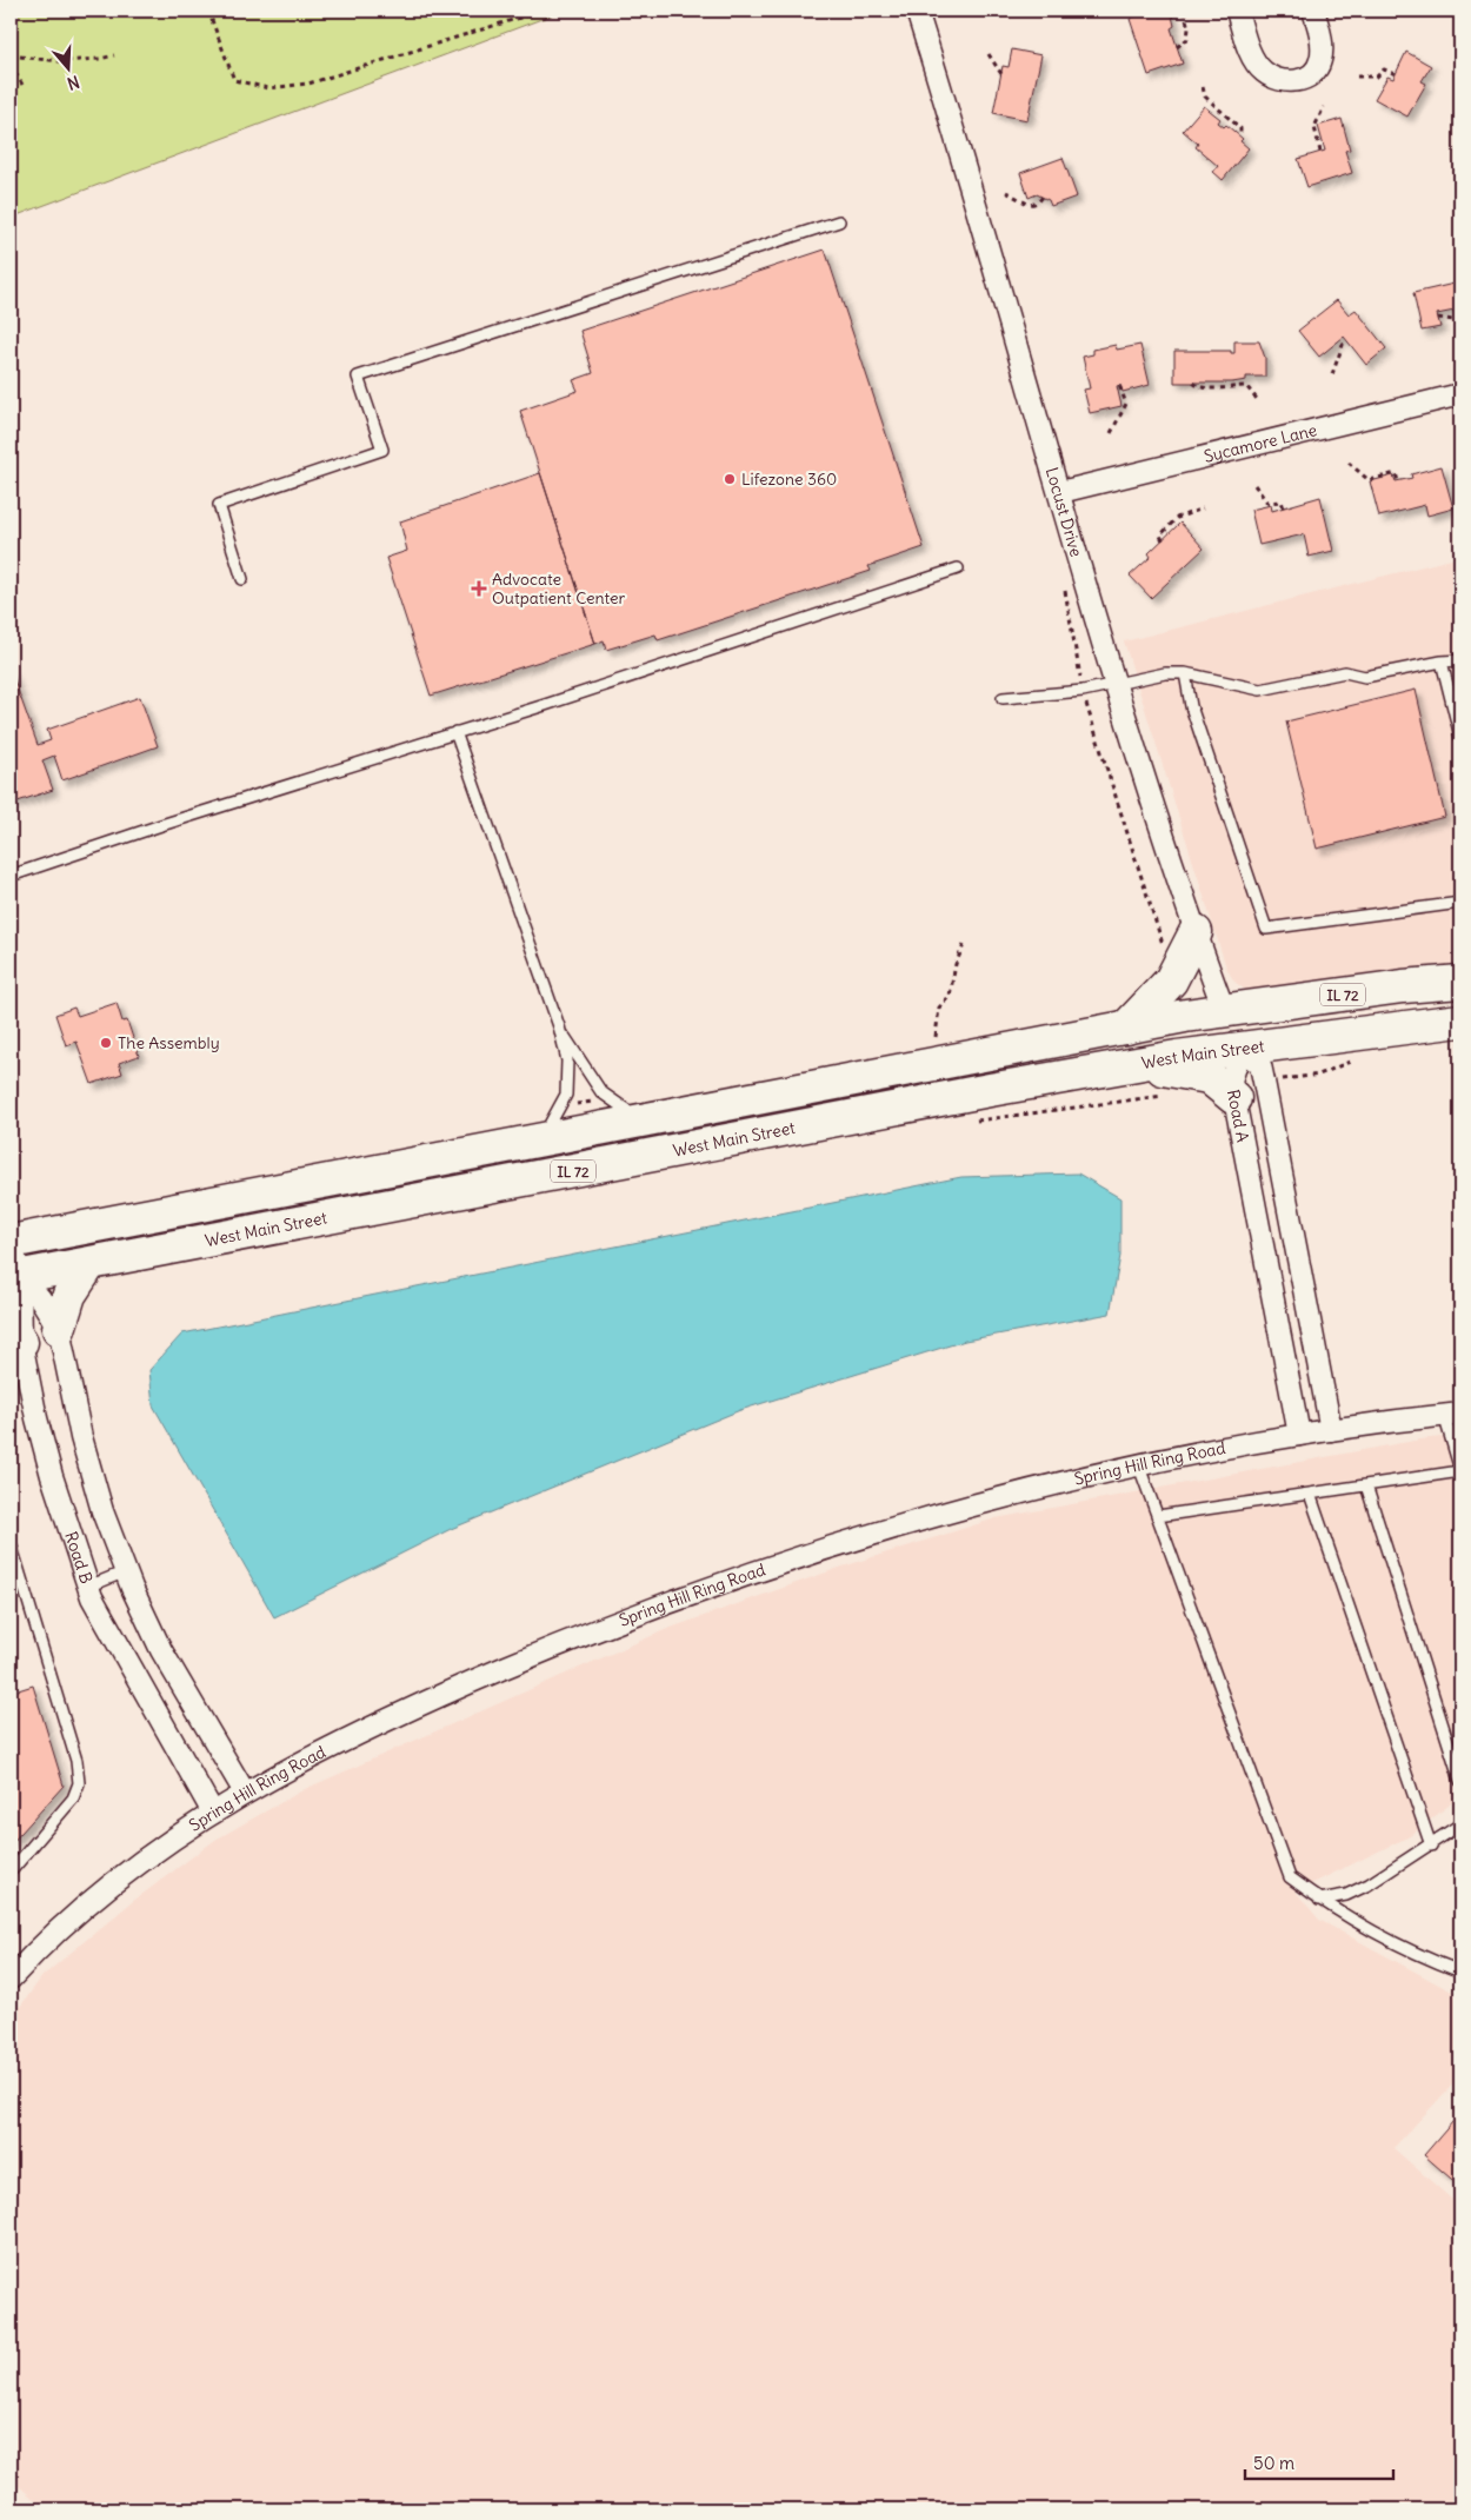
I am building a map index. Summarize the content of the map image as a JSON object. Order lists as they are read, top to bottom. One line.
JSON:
{"streets":{"main road":["IL 72","West Main Street"],"street":["Sycamore Lane","Locust Drive","Road A","Spring Hill Ring Road","Road B"]},"crossings":[["Sycamore Lane","Locust Drive"],["Locust Drive","IL 72"],["IL 72","Road B"],["West Main Street","Road A"],["West Main Street","Road B"],["Road A","Spring Hill Ring Road"],["Spring Hill Ring Road","Road B"]],"places":{"other":["Lifezone 360","The Assembly"],"health":["Advocate Outpatient Center"]},"scale_bar":"50 m","north":"bottom"}
